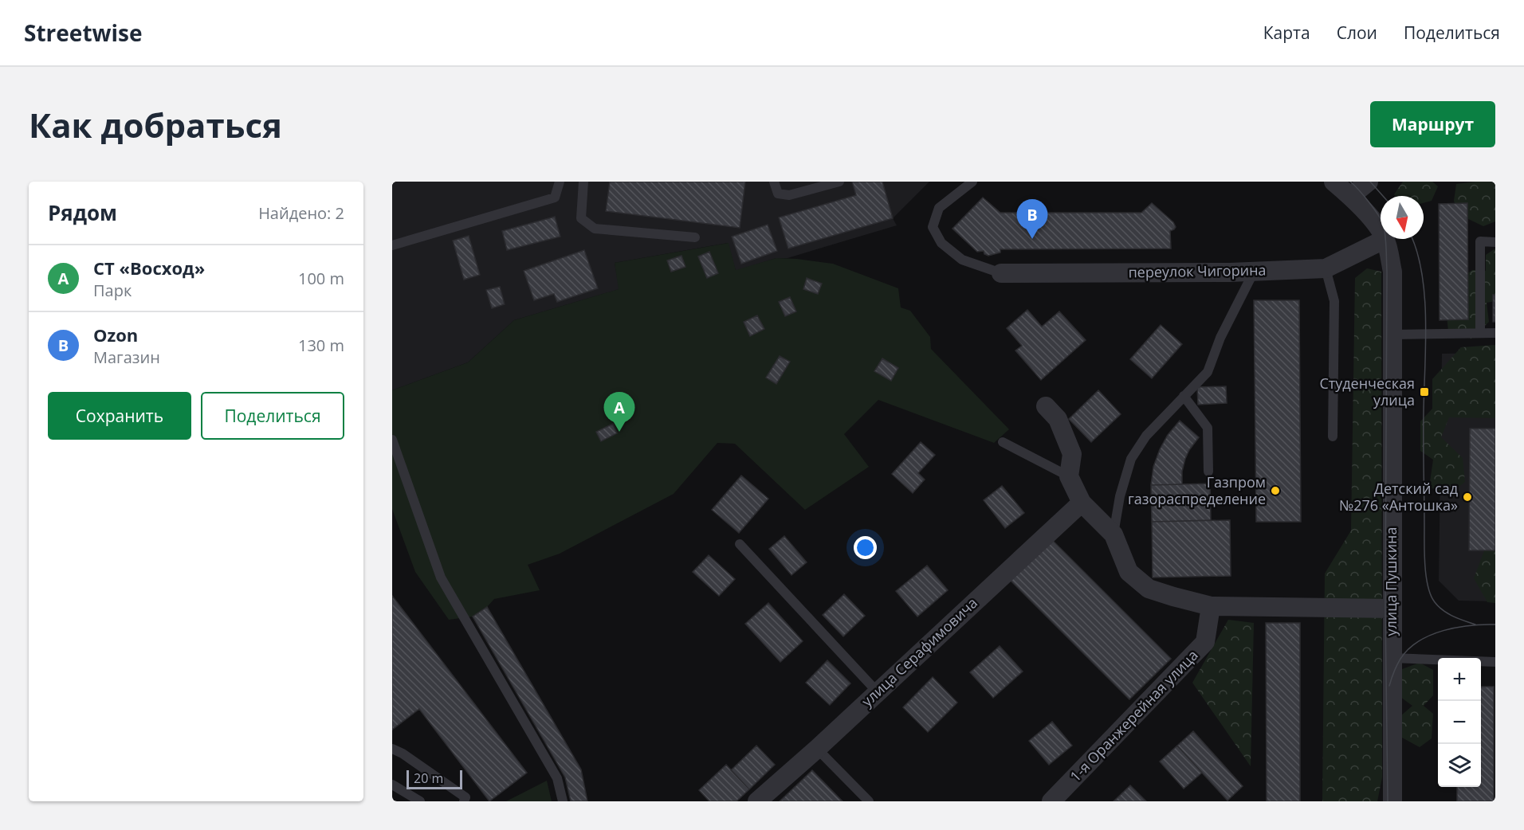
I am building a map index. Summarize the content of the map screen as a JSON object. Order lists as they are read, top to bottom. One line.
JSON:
{"streets":{"street":["переулок Чигорина","улица Пушкина","улица Серафимовича","1-я Оранжерейная улица"]},"crossings":[["переулок Чигорина","улица Пушкина"]],"places":{"transit":["Студенческая улица"],"other":["Газпром газораспределение","Детский сад №276 «Антошка»"]},"scale_bar":"20 m","north":"bottom","page":{"header":"Streetwise","nav":["Карта","Слои","Поделиться"],"buttons":["Маршрут",["Сохранить","Поделиться"]],"title":"Как добраться","heading":["Рядом","Найдено: 2"],"pins":["B","A"],"list":[{"mark":"A","name":"СТ «Восход»","note":"Парк","value":"100 m"},{"mark":"B","name":"Ozon","note":"Магазин","value":"130 m"}],"map_buttons":["+","−"],"scale":"20 m"}}
